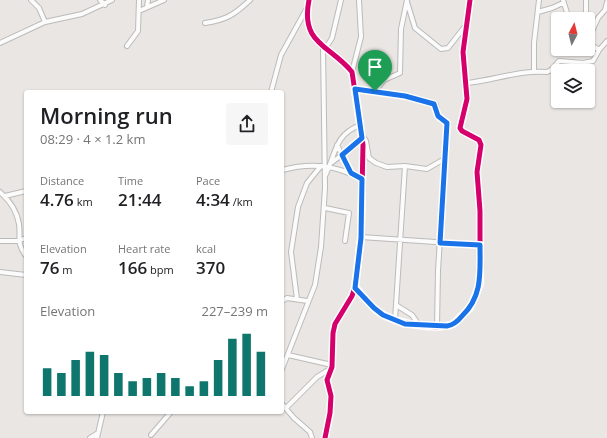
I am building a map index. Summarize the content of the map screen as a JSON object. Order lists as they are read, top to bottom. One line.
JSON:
{"north":"top","page":{"heading":["Morning run","08:29 · 4 × 1.2 km"],"stats":[["Distance","4.76 km"],["Time","21:44"],["Pace","4:34 /km"],["Elevation","76 m"],["Heart rate","166 bpm"],["kcal","370"]],"chart":["Elevation","227–239 m"]}}
